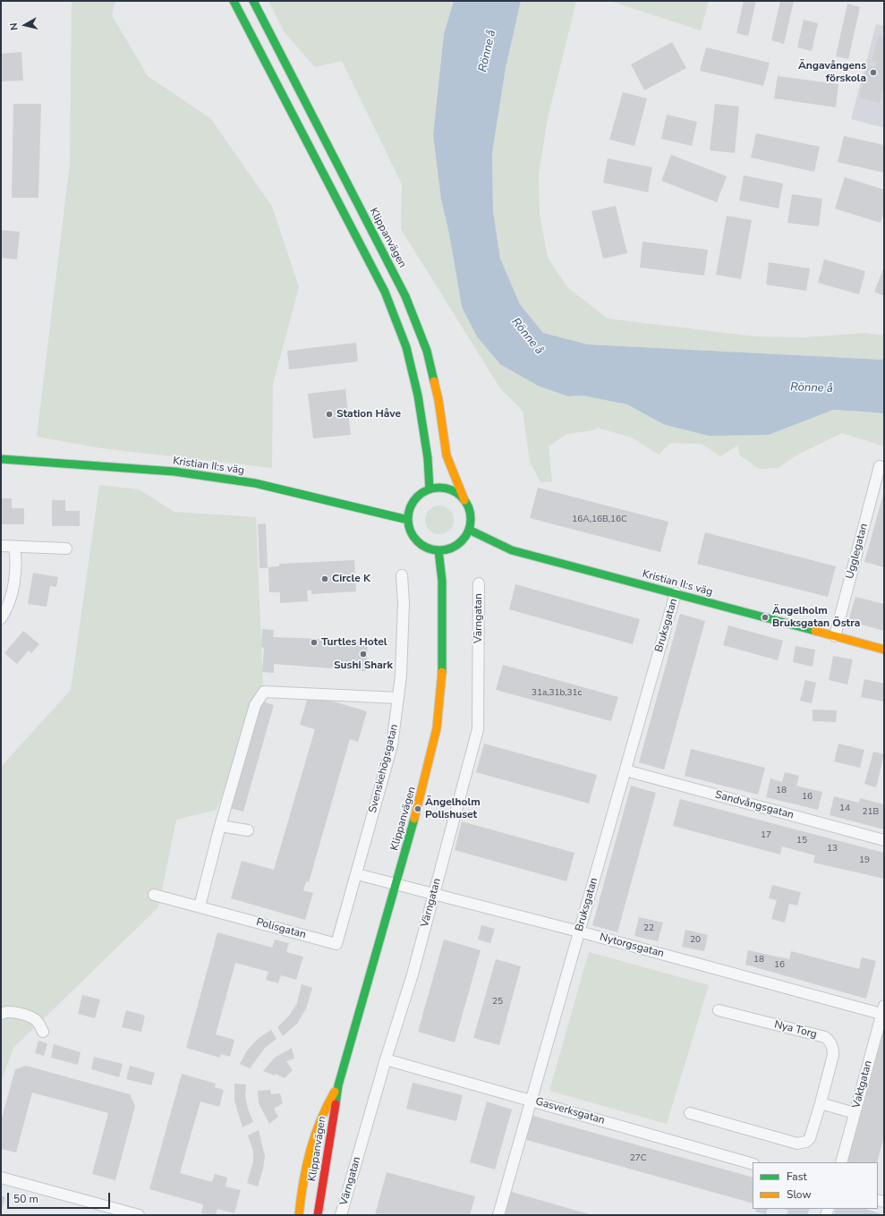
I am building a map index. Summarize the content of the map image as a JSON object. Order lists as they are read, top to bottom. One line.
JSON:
{"streets":{"main road":["Klippanvägen","Kristian II:s väg"],"street":["Ugglegatan","Värngatan","Bruksgatan","Svenskehögsgatan","Sandvångsgatan","Polisgatan","Nytorgsgatan","Nya Torg","Vaktgatan","Gasverksgatan"]},"crossings":[["Klippanvägen","Kristian II:s väg"],["Klippanvägen","Nytorgsgatan"],["Kristian II:s väg","Ugglegatan"],["Kristian II:s väg","Bruksgatan"],["Värngatan","Nytorgsgatan"],["Värngatan","Gasverksgatan"],["Bruksgatan","Sandvångsgatan"],["Bruksgatan","Nytorgsgatan"],["Bruksgatan","Gasverksgatan"],["Svenskehögsgatan","Polisgatan"],["Svenskehögsgatan","Nytorgsgatan"],["Polisgatan","Nytorgsgatan"],["Nytorgsgatan","Vaktgatan"]],"water":["Rönne å"],"places":["Ängavångens förskola","Station Håve","Circle K","Ängelholm Bruksgatan Östra","Turtles Hotel","Sushi Shark","Ängelholm Polishuset"],"house_numbers":["16A,16B,16C","31a,31b,31c","18","16","14","21B","17","15","13","19","22","20","18","16","25","27C"],"legend":["Fast","Slow"],"scale_bar":"50 m","north":"left"}
